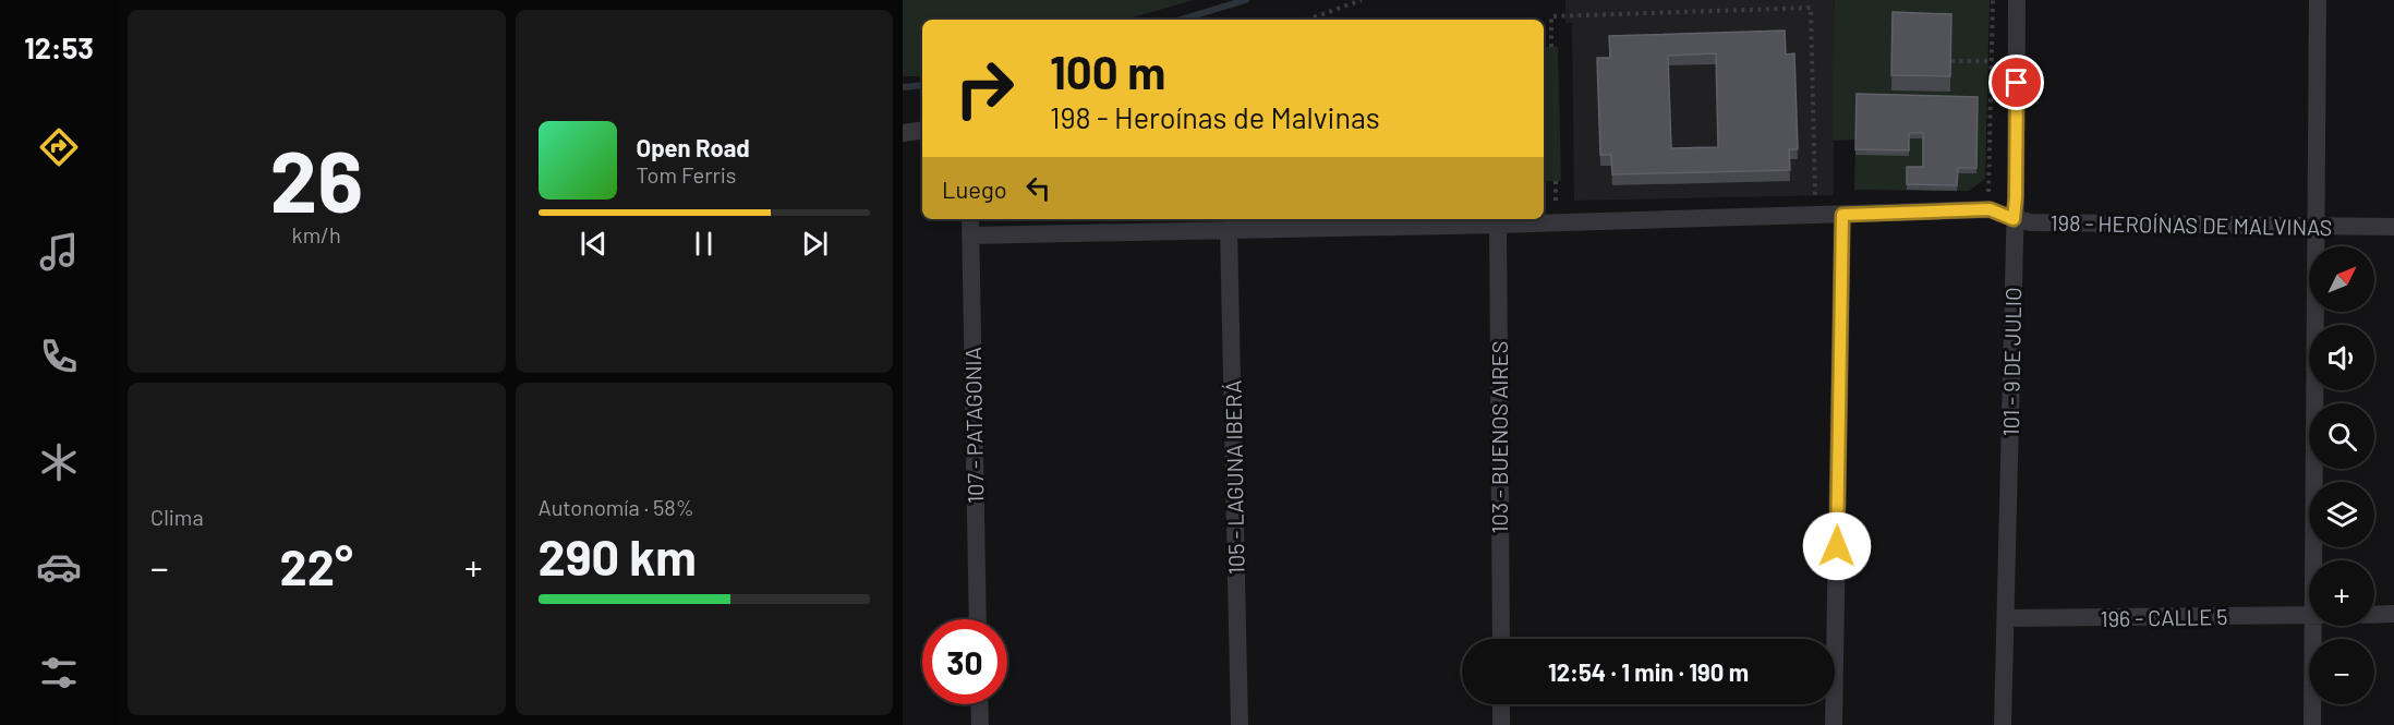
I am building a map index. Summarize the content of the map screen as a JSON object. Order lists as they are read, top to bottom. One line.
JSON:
{"streets":{"street":["198 - HEROÍNAS DE MALVINAS","101 - 9 DE JULIO","107 - PATAGONIA","103 - BUENOS AIRES","105 - LAGUNA IBERÁ","196 - CALLE 5"]},"crossings":[["198 - HEROÍNAS DE MALVINAS","101 - 9 DE JULIO"],["198 - HEROÍNAS DE MALVINAS","107 - PATAGONIA"],["198 - HEROÍNAS DE MALVINAS","103 - BUENOS AIRES"],["198 - HEROÍNAS DE MALVINAS","105 - LAGUNA IBERÁ"],["101 - 9 DE JULIO","196 - CALLE 5"]],"north":"top right","page":{"tabs":"12:53","tile":[["26","km/h"],"Clima",["Autonomía · 58%","290 km"]],"turn":["100 m","198 - Heroínas de Malvinas"],"song":["Open Road","Tom Ferris"],"then":"Luego","map_buttons":["+","−"],"heat":["−","22°","+"],"limit":"30","trip":"12:54 · 1 min · 190 m"}}
